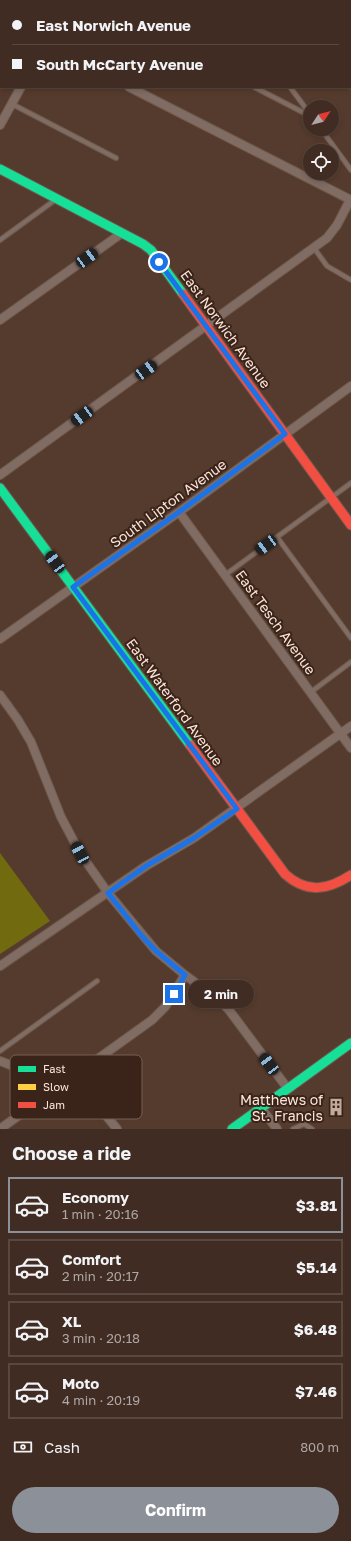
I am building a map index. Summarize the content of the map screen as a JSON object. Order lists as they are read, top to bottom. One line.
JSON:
{"streets":{"street":["East Norwich Avenue","South Lipton Avenue","East Tesch Avenue","East Waterford Avenue"]},"crossings":[["East Norwich Avenue","South Lipton Avenue"],["South Lipton Avenue","East Tesch Avenue"],["South Lipton Avenue","East Waterford Avenue"]],"places":{"building":["Matthews of St. Francis"]},"legend":["Fast","Slow","Jam"],"north":"top right","page":{"banner":["East Norwich Avenue","South McCarty Avenue"],"bubble":"2 min","heading":"Choose a ride","list":[{"name":"Economy","note":"1 min · 20:16","value":"$3.81"},{"name":"Comfort","note":"2 min · 20:17","value":"$5.14"},{"name":"XL","note":"3 min · 20:18","value":"$6.48"},{"name":"Moto","note":"4 min · 20:19","value":"$7.46"}],"pay":["Cash","800 m"],"buttons":"Confirm"}}
